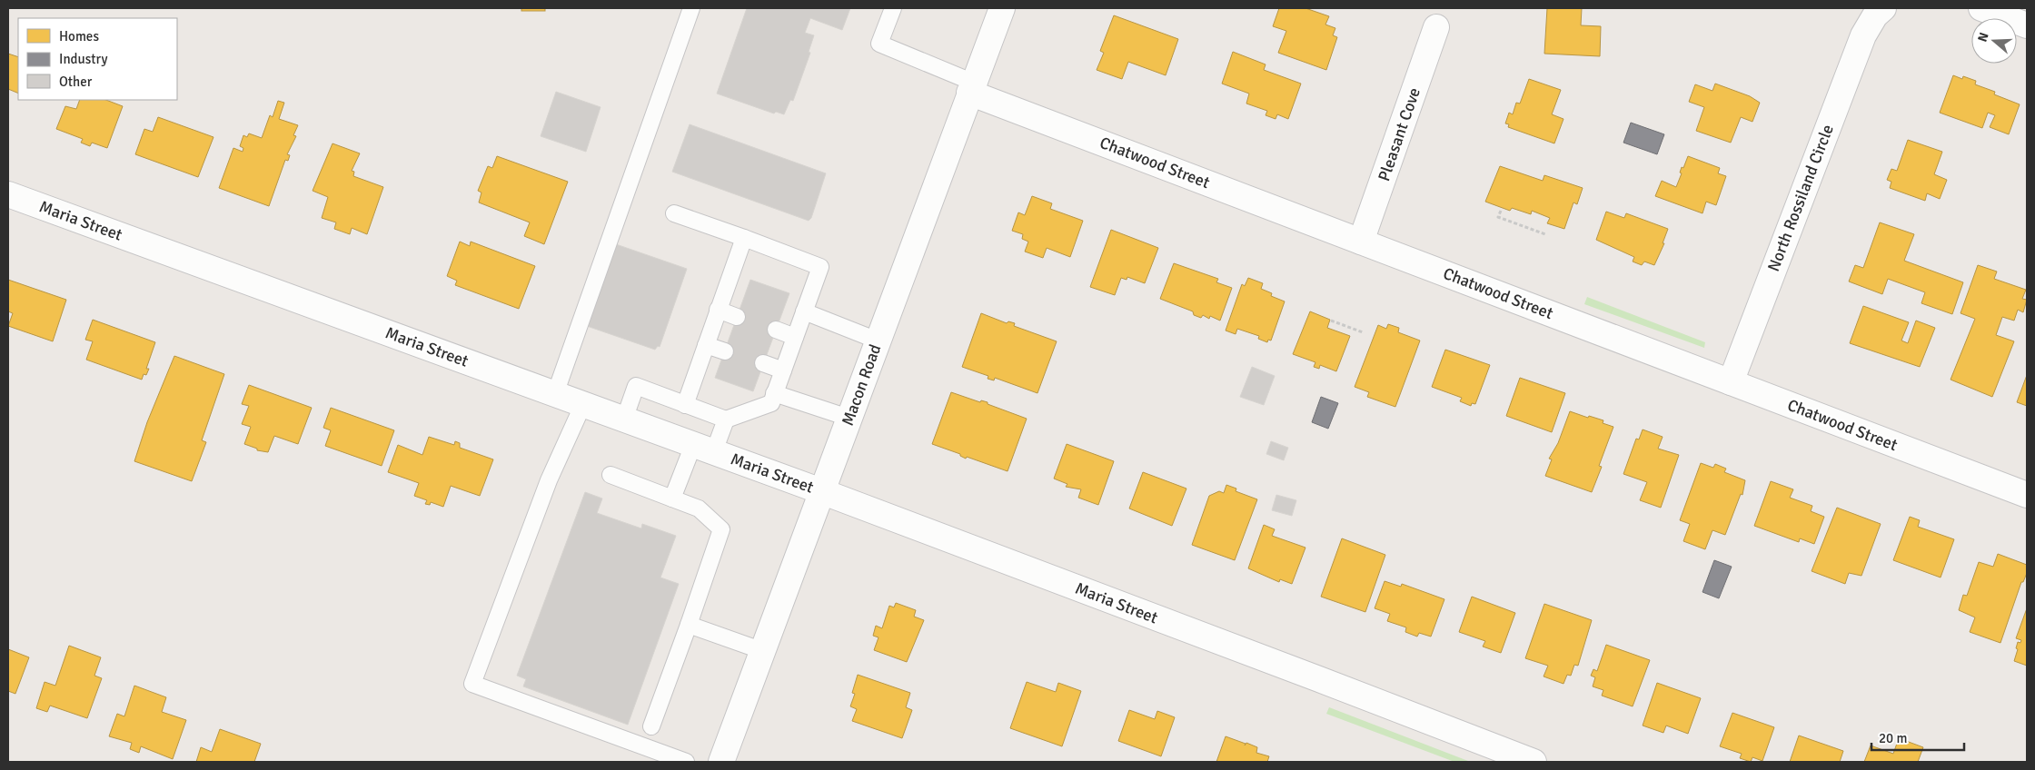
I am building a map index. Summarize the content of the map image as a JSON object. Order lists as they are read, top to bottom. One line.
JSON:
{"streets":{"street":["Pleasant Cove","Chatwood Street","North Rossiland Circle","Maria Street","Macon Road"]},"crossings":[["Pleasant Cove","Chatwood Street"],["Chatwood Street","North Rossiland Circle"],["Chatwood Street","Macon Road"],["Maria Street","Macon Road"]],"legend":["Homes","Industry","Other"],"scale_bar":"20 m","north":"left"}
